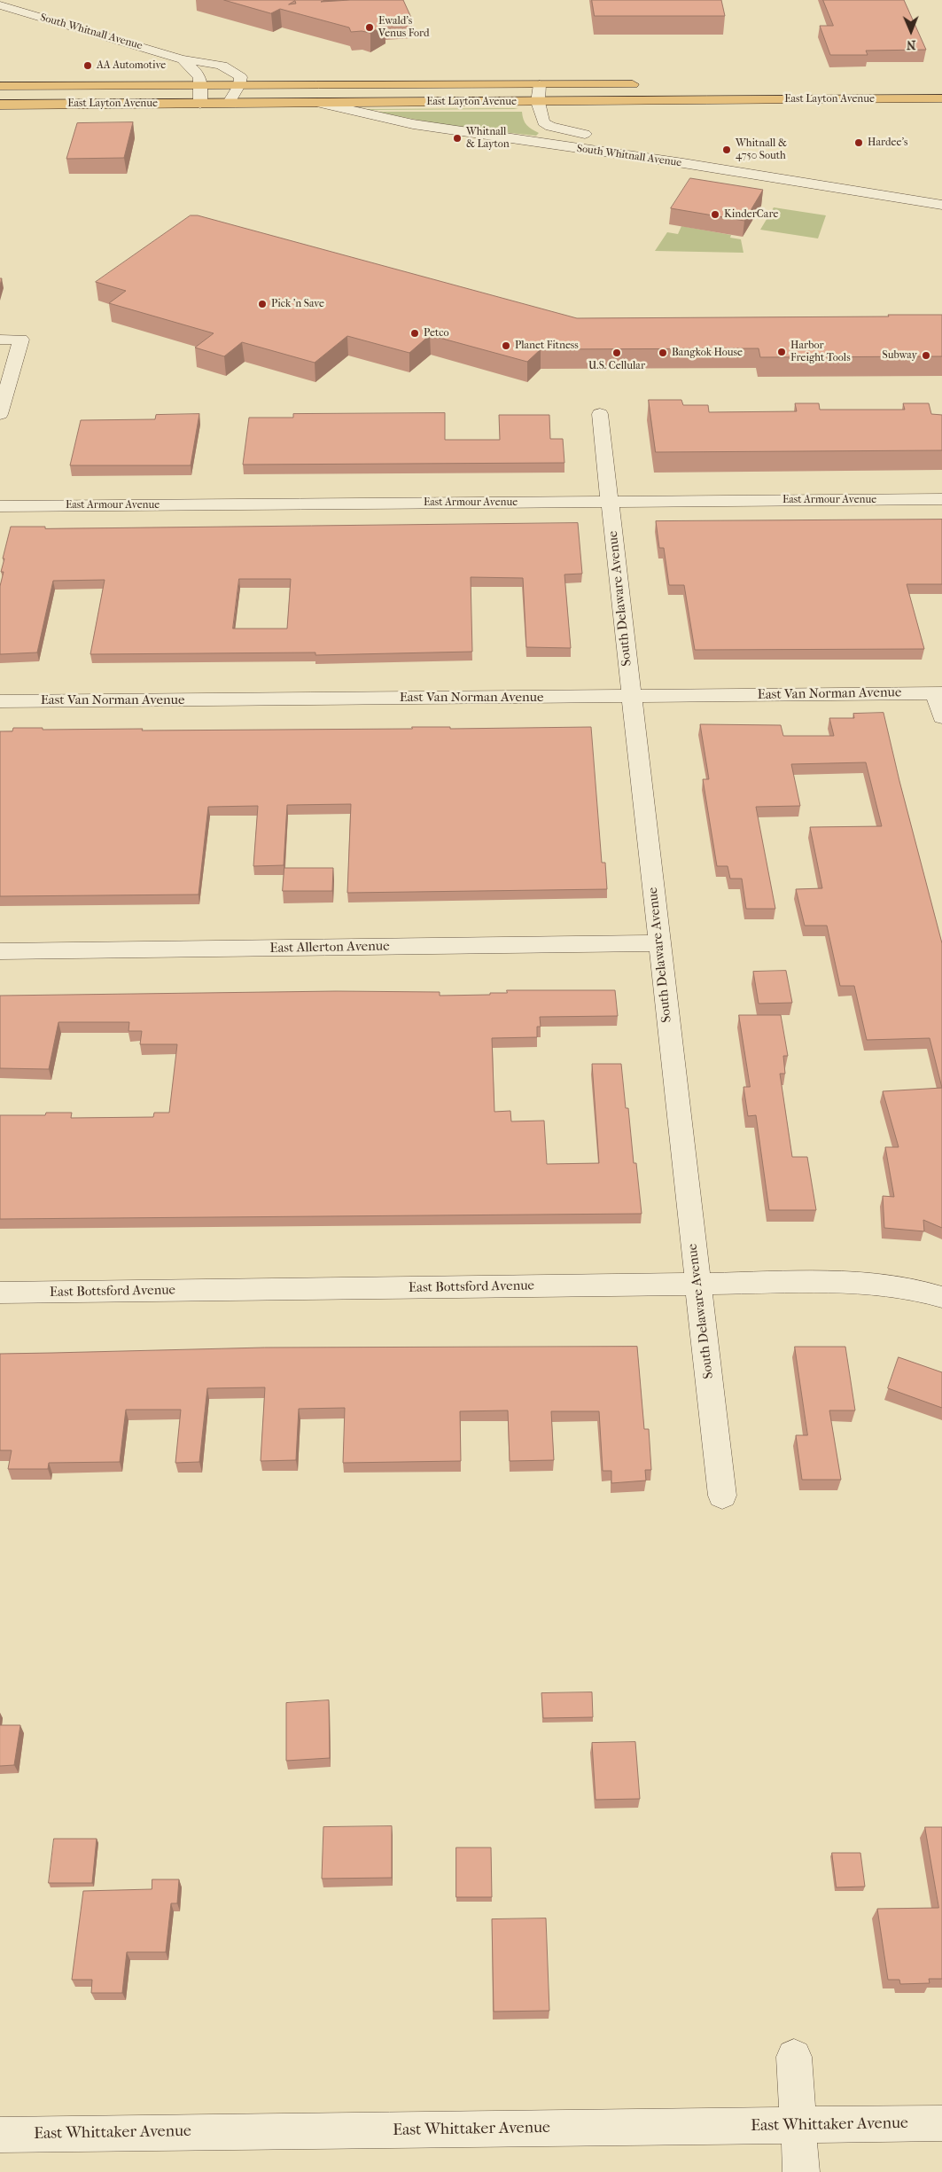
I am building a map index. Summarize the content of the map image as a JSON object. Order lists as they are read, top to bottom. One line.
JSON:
{"streets":{"main road":["East Layton Avenue"],"street":["South Whitnall Avenue","East Armour Avenue","South Delaware Avenue","East Van Norman Avenue","East Allerton Avenue","East Bottsford Avenue","East Whittaker Avenue"]},"crossings":[["South Whitnall Avenue","East Layton Avenue"],["East Armour Avenue","South Delaware Avenue"],["South Delaware Avenue","East Van Norman Avenue"],["South Delaware Avenue","East Allerton Avenue"],["South Delaware Avenue","East Bottsford Avenue"]],"places":["Ewald's Venus Ford","AA Automotive","Whitnall & Layton","Hardee's","Whitnall & 4750 South","KinderCare","Pick 'n Save","Petco","Planet Fitness","Harbor Freight Tools","U.S. Cellular","Bangkok House","Subway"],"north":"bottom"}
